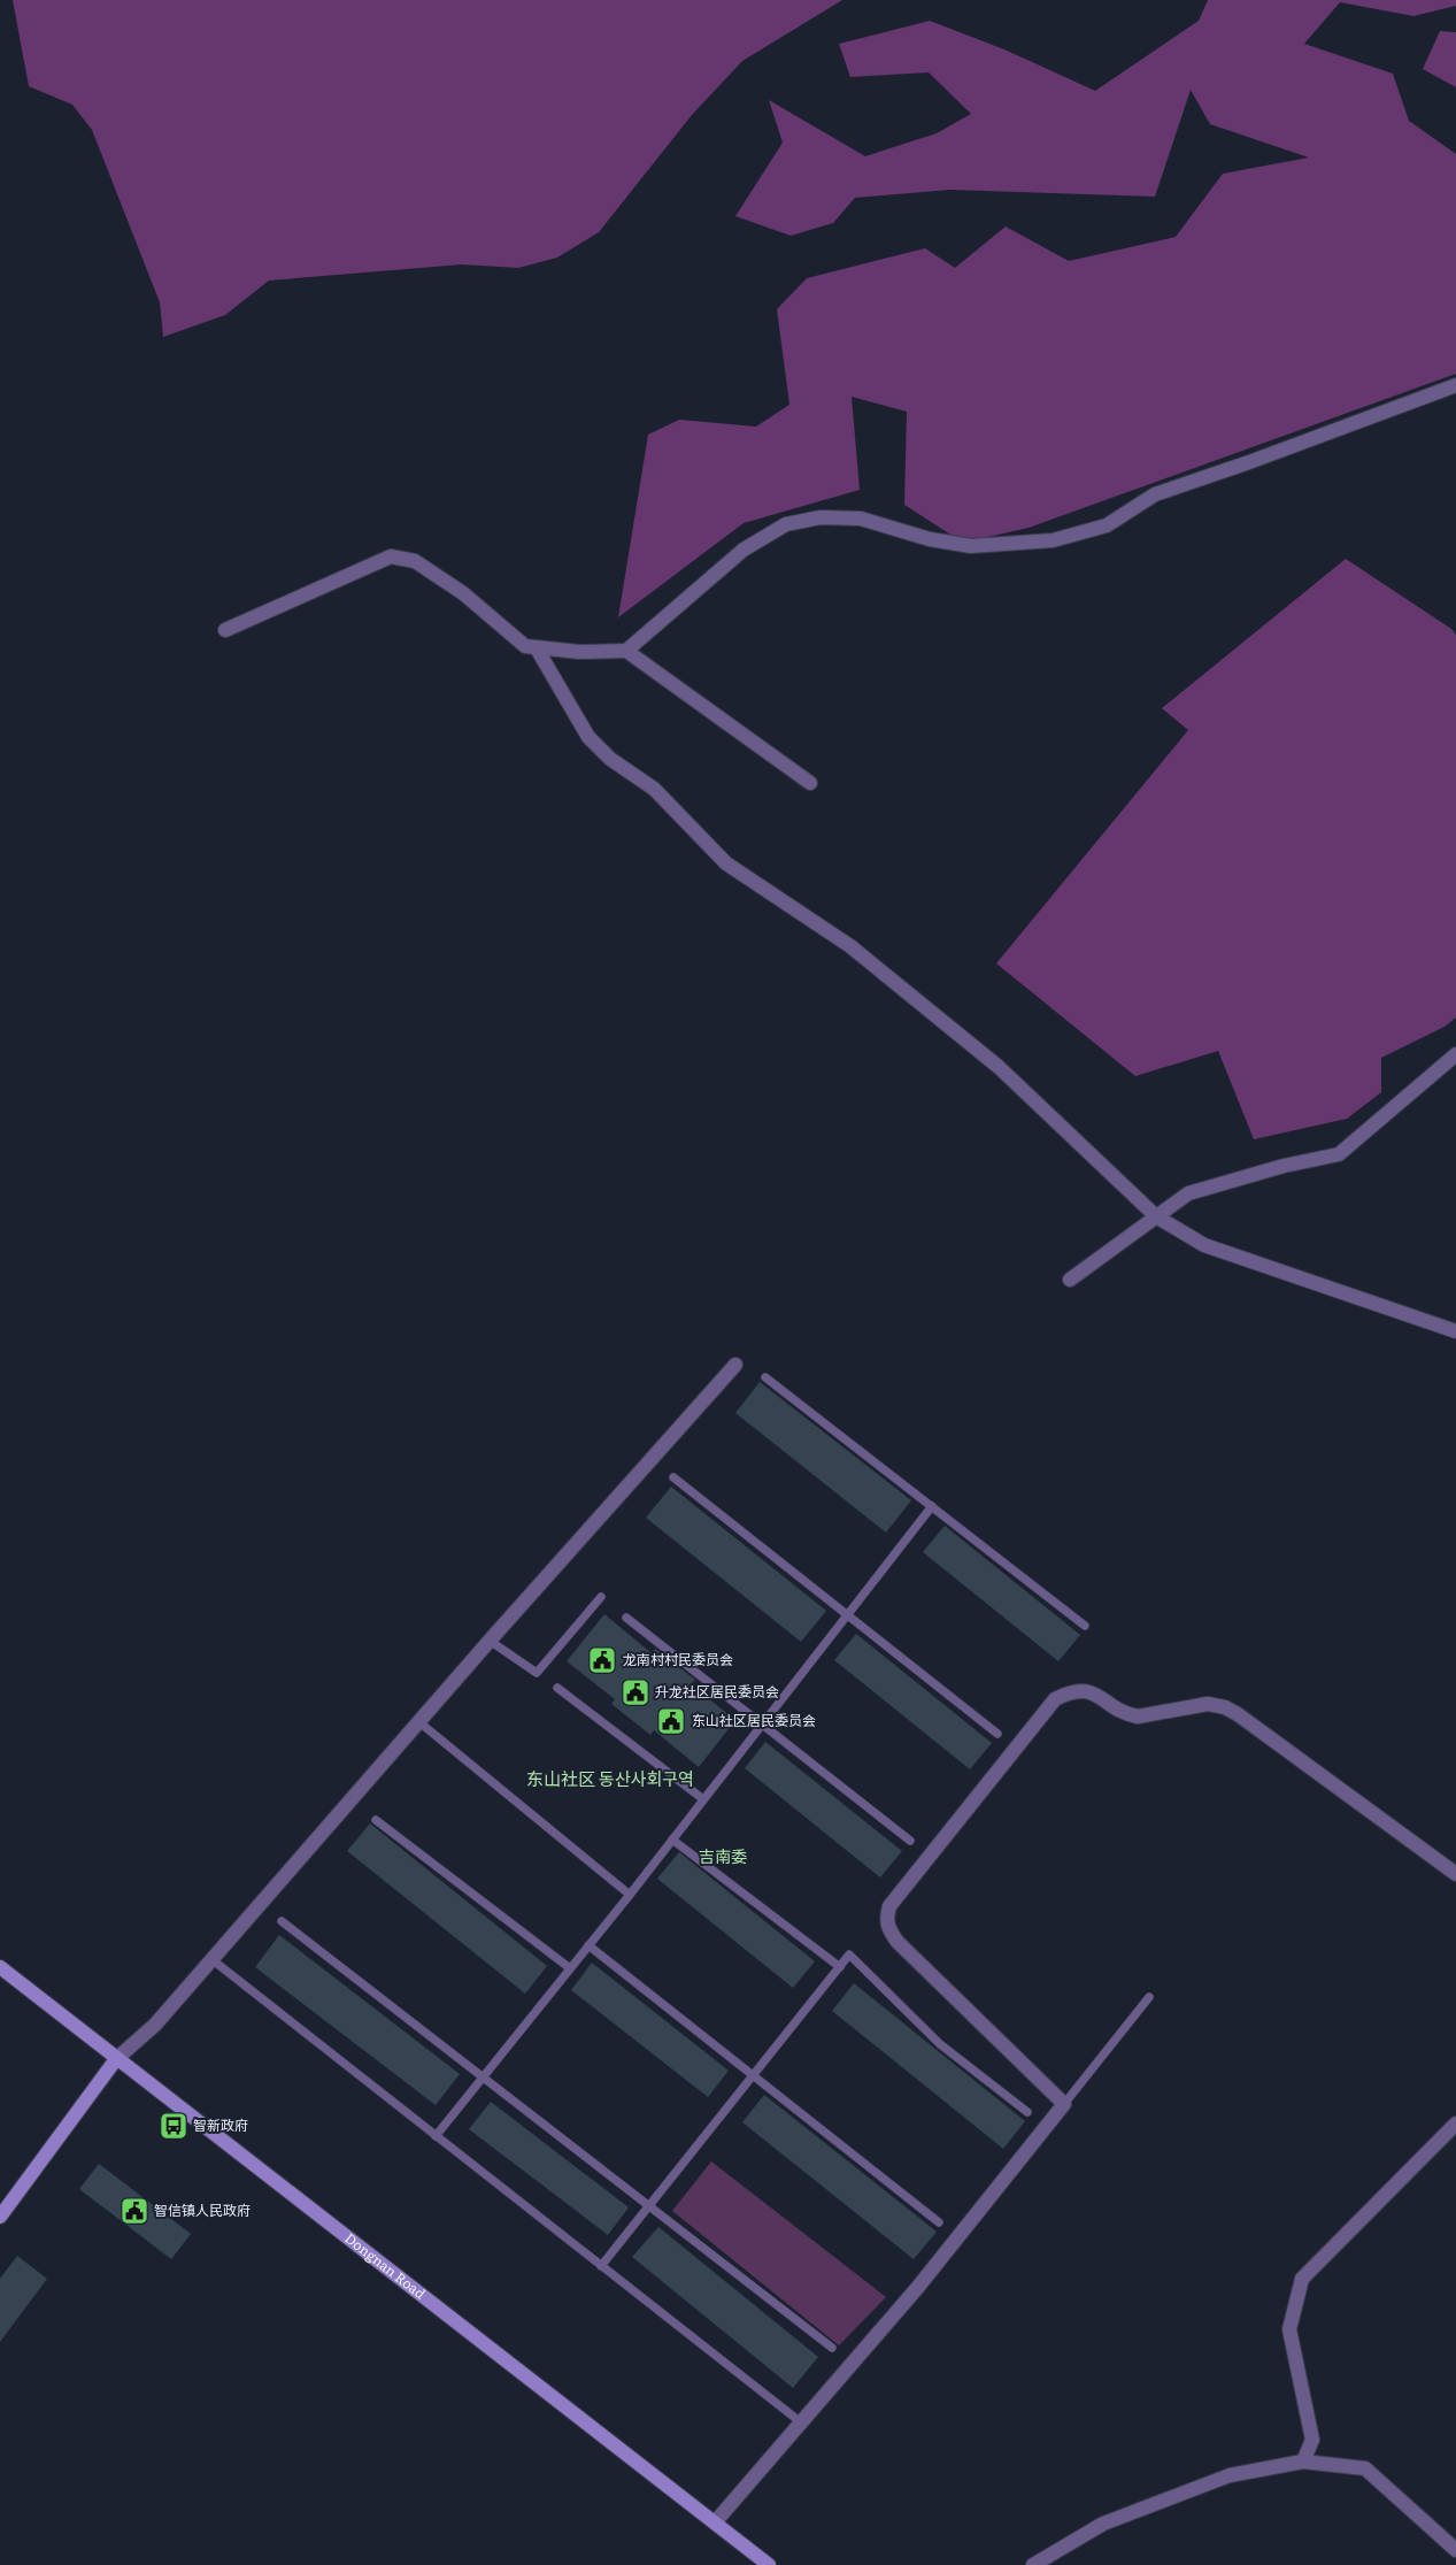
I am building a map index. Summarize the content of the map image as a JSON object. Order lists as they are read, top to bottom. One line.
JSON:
{"streets":{"main road":["Dongnan Road"]},"districts":["东山社区 동산사회구역","吉南委"],"places":{"public building":["龙南村村民委员会","升龙社区居民委员会","东山社区居民委员会","智信镇人民政府"],"bus stop":["智新政府"]}}
